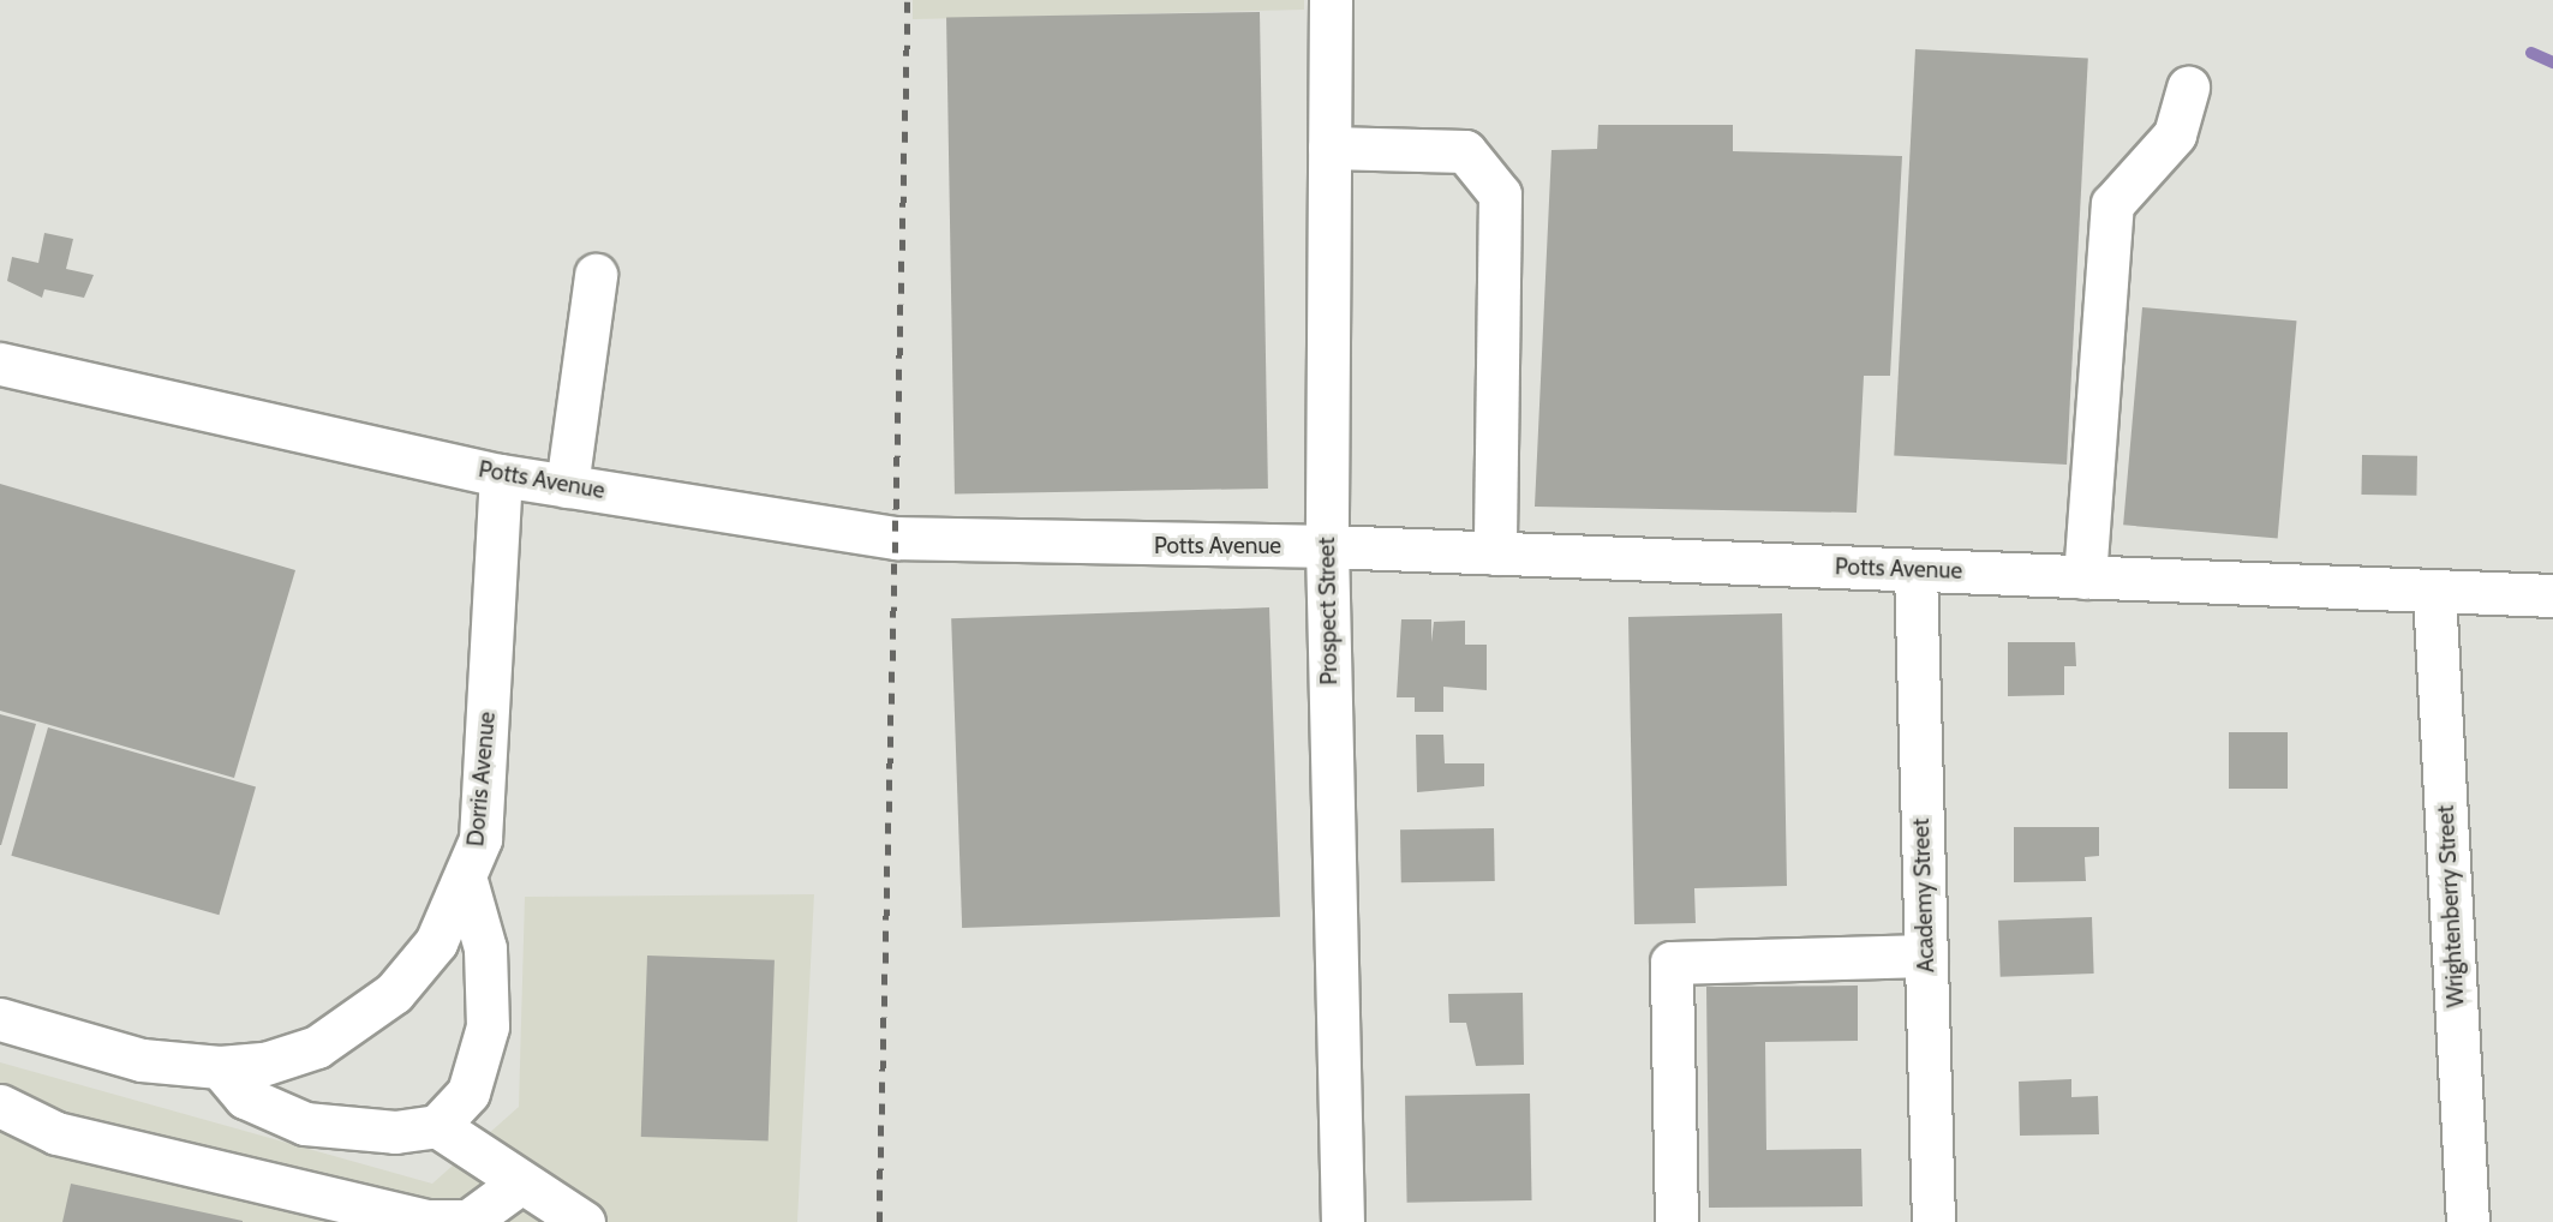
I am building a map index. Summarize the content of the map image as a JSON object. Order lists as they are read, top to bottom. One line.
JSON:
{"streets":{"street":["Potts Avenue","Prospect Street","Dorris Avenue","Academy Street","Wrightenberry Street"]},"crossings":[["Potts Avenue","Prospect Street"],["Potts Avenue","Dorris Avenue"],["Potts Avenue","Academy Street"],["Potts Avenue","Wrightenberry Street"]]}
